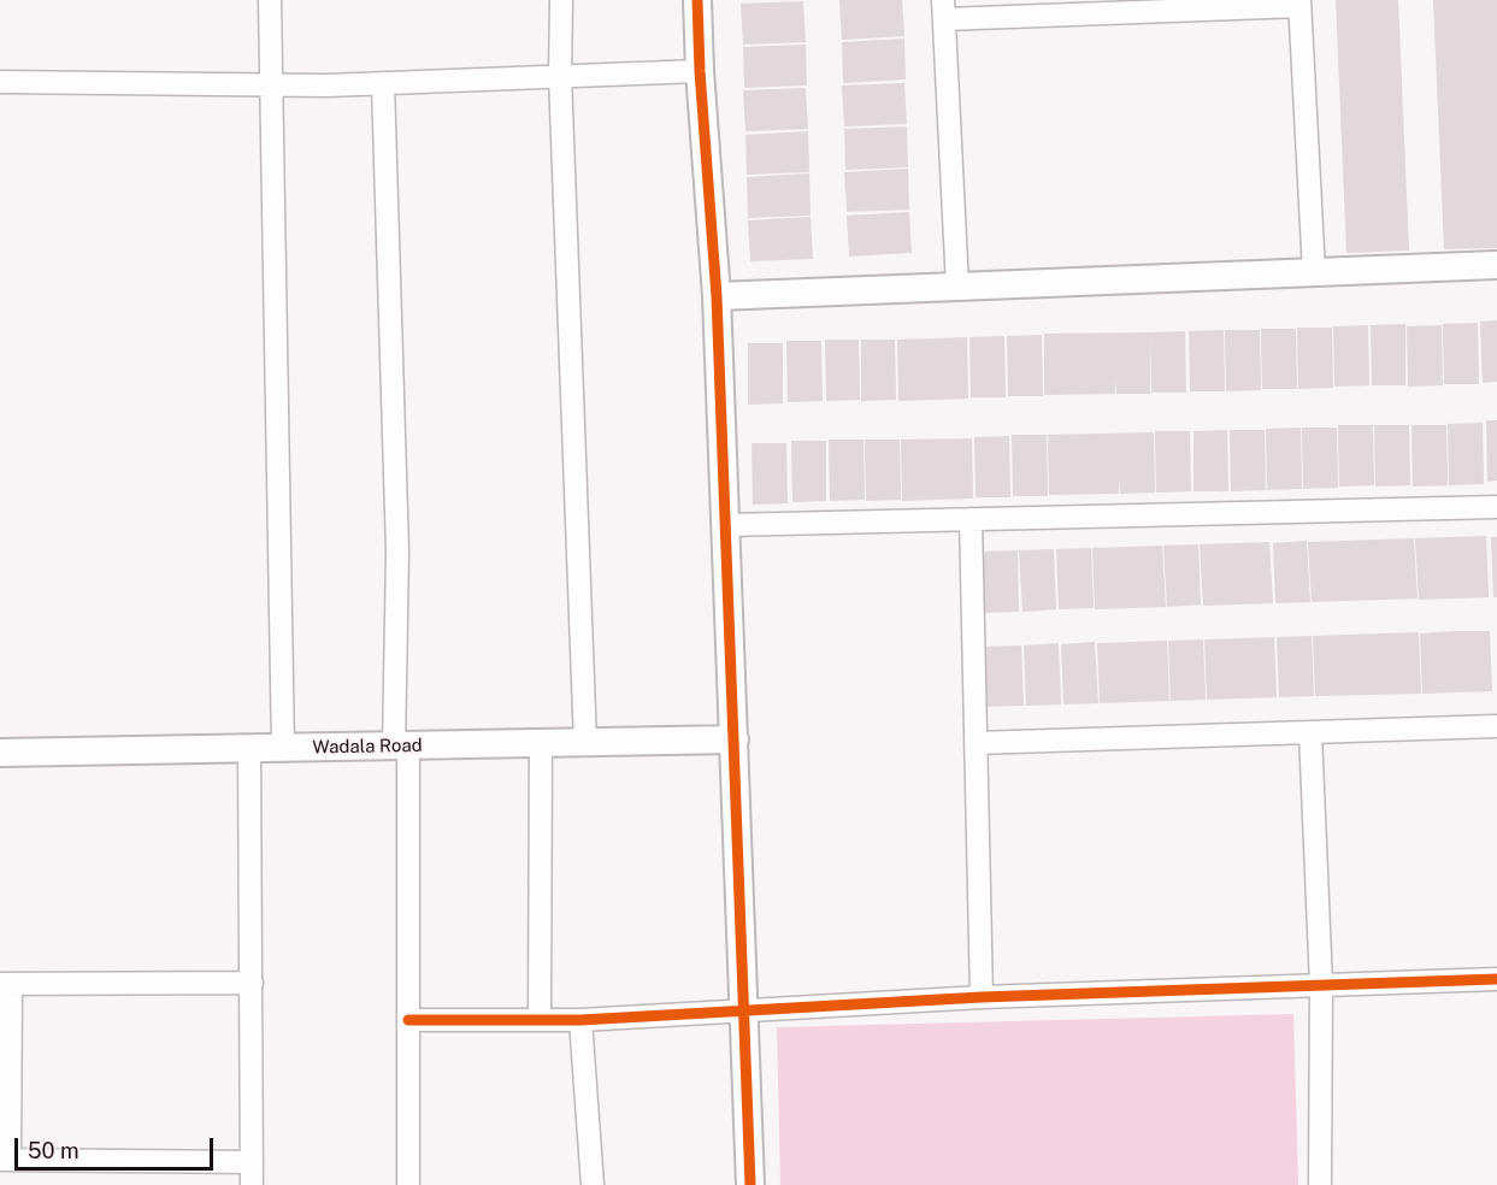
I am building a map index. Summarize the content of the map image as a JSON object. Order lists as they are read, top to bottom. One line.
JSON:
{"streets":{"street":["Wadala Road"]},"scale_bar":"50 m"}
